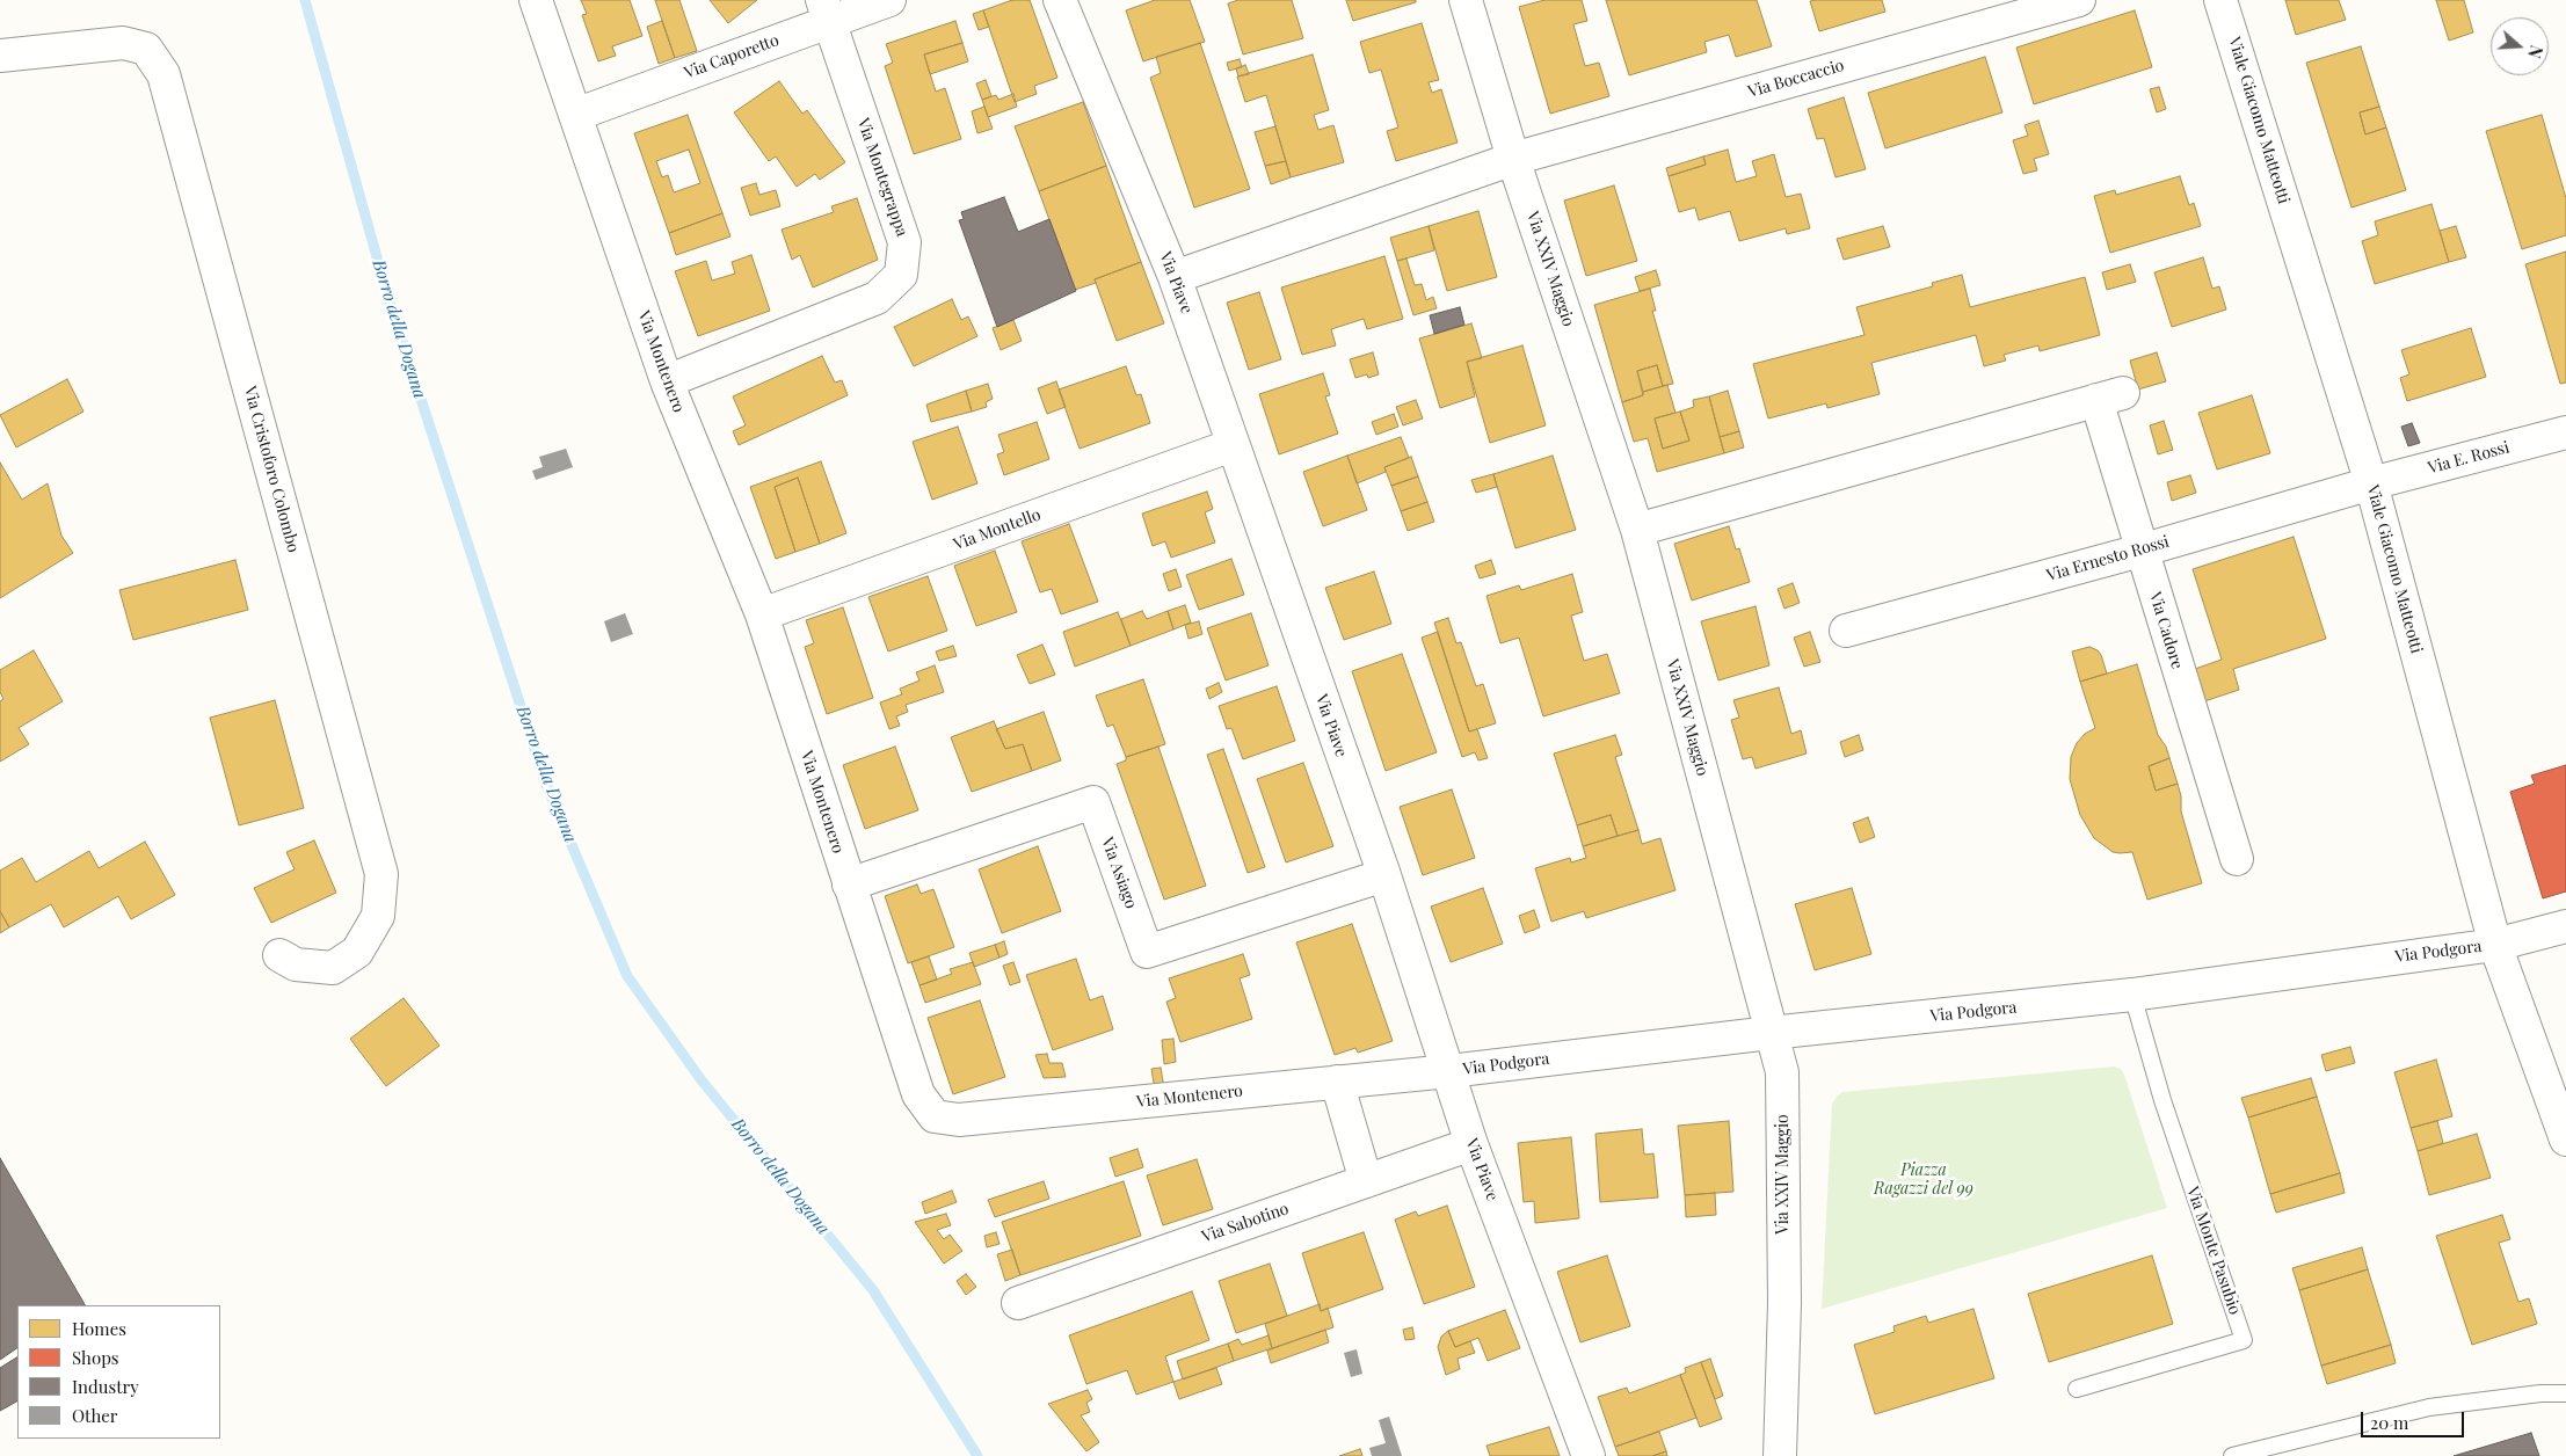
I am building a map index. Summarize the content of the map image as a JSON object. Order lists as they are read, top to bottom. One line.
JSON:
{"streets":{"street":["Via Caporetto","Via Boccaccio","Viale Giacomo Matteotti","Via Montegrappa","Via XXIV Maggio","Via Piave","Via Montenero","Via E. Rossi","Via Cristoforo Colombo","Via Montello","Via Ernesto Rossi","Via Cadore","Via Asiago","Via Podgora","Via Sabotino"],"lane":["Via Monte Pasubio"]},"crossings":[["Via Caporetto","Via Montegrappa"],["Via Caporetto","Via Montenero"],["Via Boccaccio","Via XXIV Maggio"],["Via Boccaccio","Via Piave"],["Viale Giacomo Matteotti","Via E. Rossi"],["Viale Giacomo Matteotti","Via Ernesto Rossi"],["Viale Giacomo Matteotti","Via Podgora"],["Via Montegrappa","Via Montenero"],["Via XXIV Maggio","Via Cadore"],["Via XXIV Maggio","Via Podgora"],["Via Piave","Via Montenero"],["Via Piave","Via Montello"],["Via Piave","Via Asiago"],["Via Piave","Via Podgora"],["Via Piave","Via Sabotino"],["Via Montenero","Via Montello"],["Via Montenero","Via Asiago"],["Via Montenero","Via Podgora"],["Via E. Rossi","Via Ernesto Rossi"],["Via Ernesto Rossi","Via Cadore"],["Via Podgora","Via Monte Pasubio"]],"water":["Borro della Dogana"],"parks":["Piazza Ragazzi del 99"],"legend":["Homes","Shops","Industry","Other"],"scale_bar":"20 m","north":"right"}
